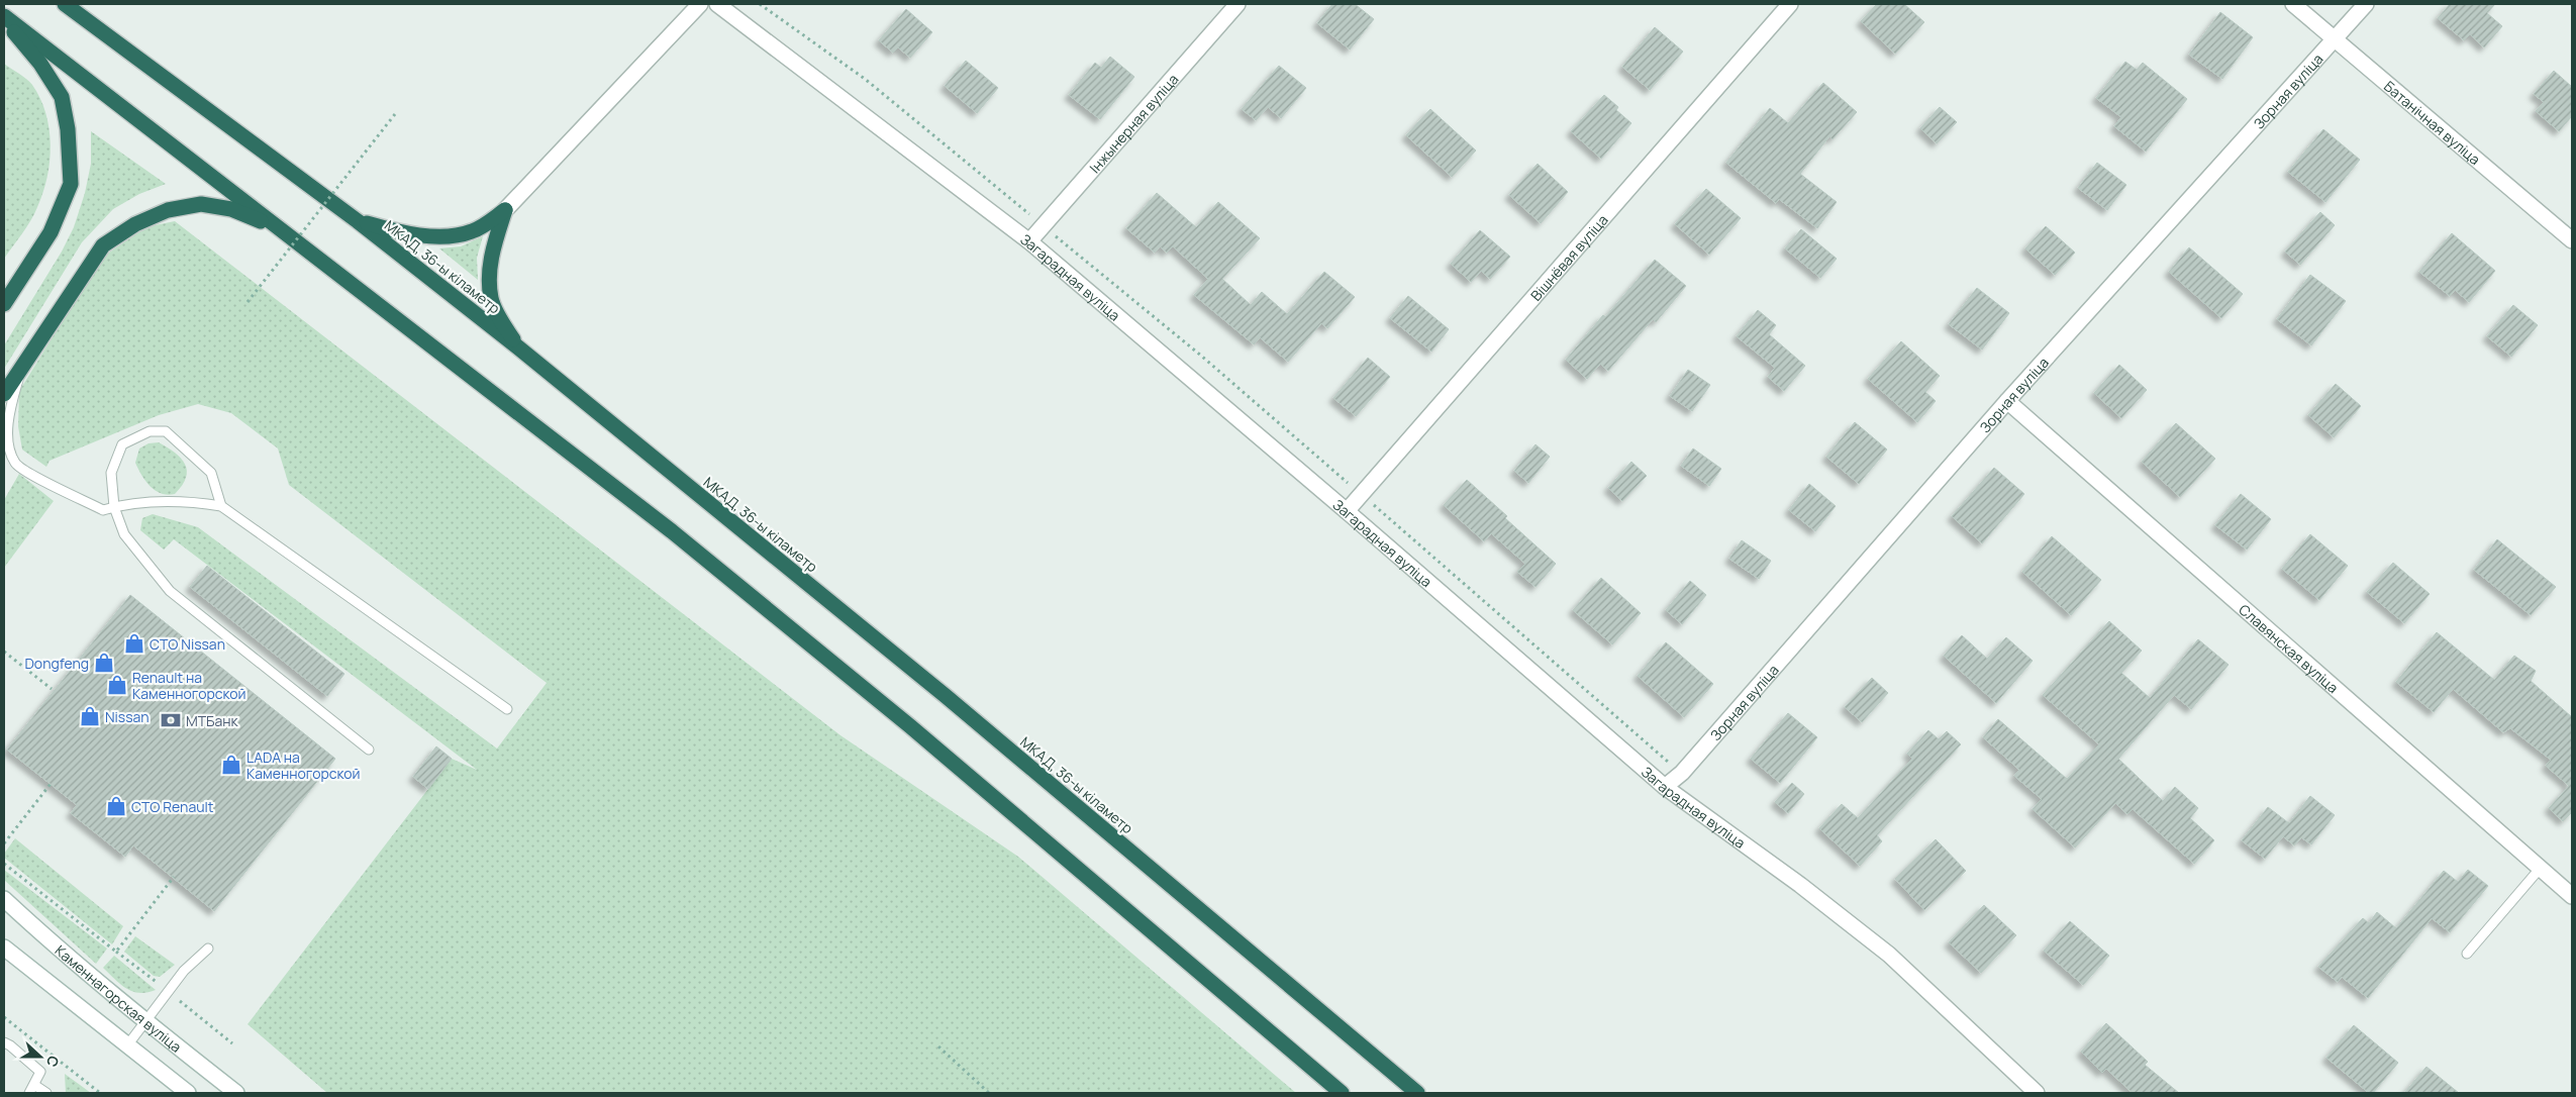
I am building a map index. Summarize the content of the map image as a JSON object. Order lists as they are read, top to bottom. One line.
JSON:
{"streets":{"highway":["МКАД, 36-ы кіламетр"],"street":["Зорная вуліца","Інжынерная вуліца","Батанічная вуліца","Вішнёвая вуліца","Загарадная вуліца","Славянская вуліца","Каменнагорская вуліца"]},"crossings":[["Зорная вуліца","Батанічная вуліца"],["Зорная вуліца","Загарадная вуліца"],["Зорная вуліца","Славянская вуліца"],["Інжынерная вуліца","Загарадная вуліца"],["Вішнёвая вуліца","Загарадная вуліца"]],"places":{"shop":["СТО Nissan","Dongfeng","Renault на Каменногорской","Nissan","LADA на Каменногорской","СТО Renault"],"bank":["МТБанк"]},"north":"right"}
